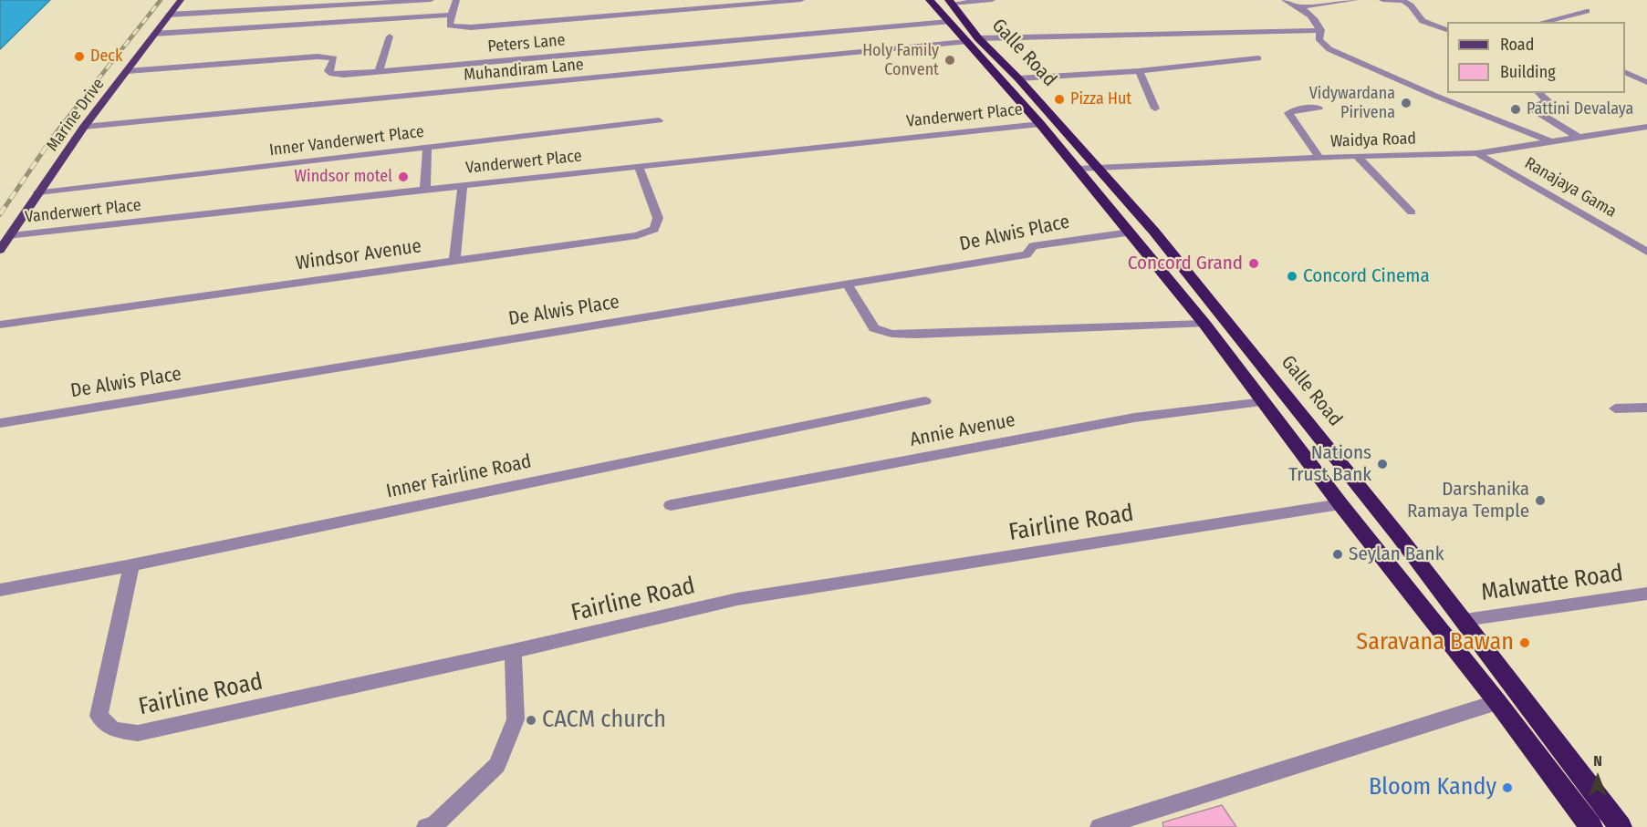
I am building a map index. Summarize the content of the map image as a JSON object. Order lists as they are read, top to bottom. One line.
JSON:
{"streets":{"highway":["Galle Road"],"main road":["Marine Drive"],"street":["Peters Lane","Muhandiram Lane","Vanderwert Place","Waidya Road","Inner Vanderwert Place","Ranajaya Gama","De Alwis Place","Windsor Avenue","Annie Avenue","Inner Fairline Road","Fairline Road","Malwatte Road"]},"crossings":[["Peters Lane","Galle Road"],["Peters Lane","Marine Drive"],["Galle Road","Muhandiram Lane"],["Galle Road","Vanderwert Place"],["Galle Road","Waidya Road"],["Galle Road","De Alwis Place"],["Galle Road","Annie Avenue"],["Galle Road","Fairline Road"],["Galle Road","Malwatte Road"],["Muhandiram Lane","Marine Drive"],["Marine Drive","Vanderwert Place"],["Marine Drive","Inner Vanderwert Place"],["Vanderwert Place","Windsor Avenue"],["Waidya Road","Ranajaya Gama"],["Inner Fairline Road","Fairline Road"]],"places":["Deck","Holy Family Convent","Pizza Hut","Vidywardana Pirivena","Pattini Devalaya","Windsor motel","Concord Grand","Concord Cinema","Nations Trust Bank","Darshanika Ramaya Temple","Seylan Bank","Saravana Bawan","CACM church","Bloom Kandy"],"legend":["Road","Building"],"north":"top"}
